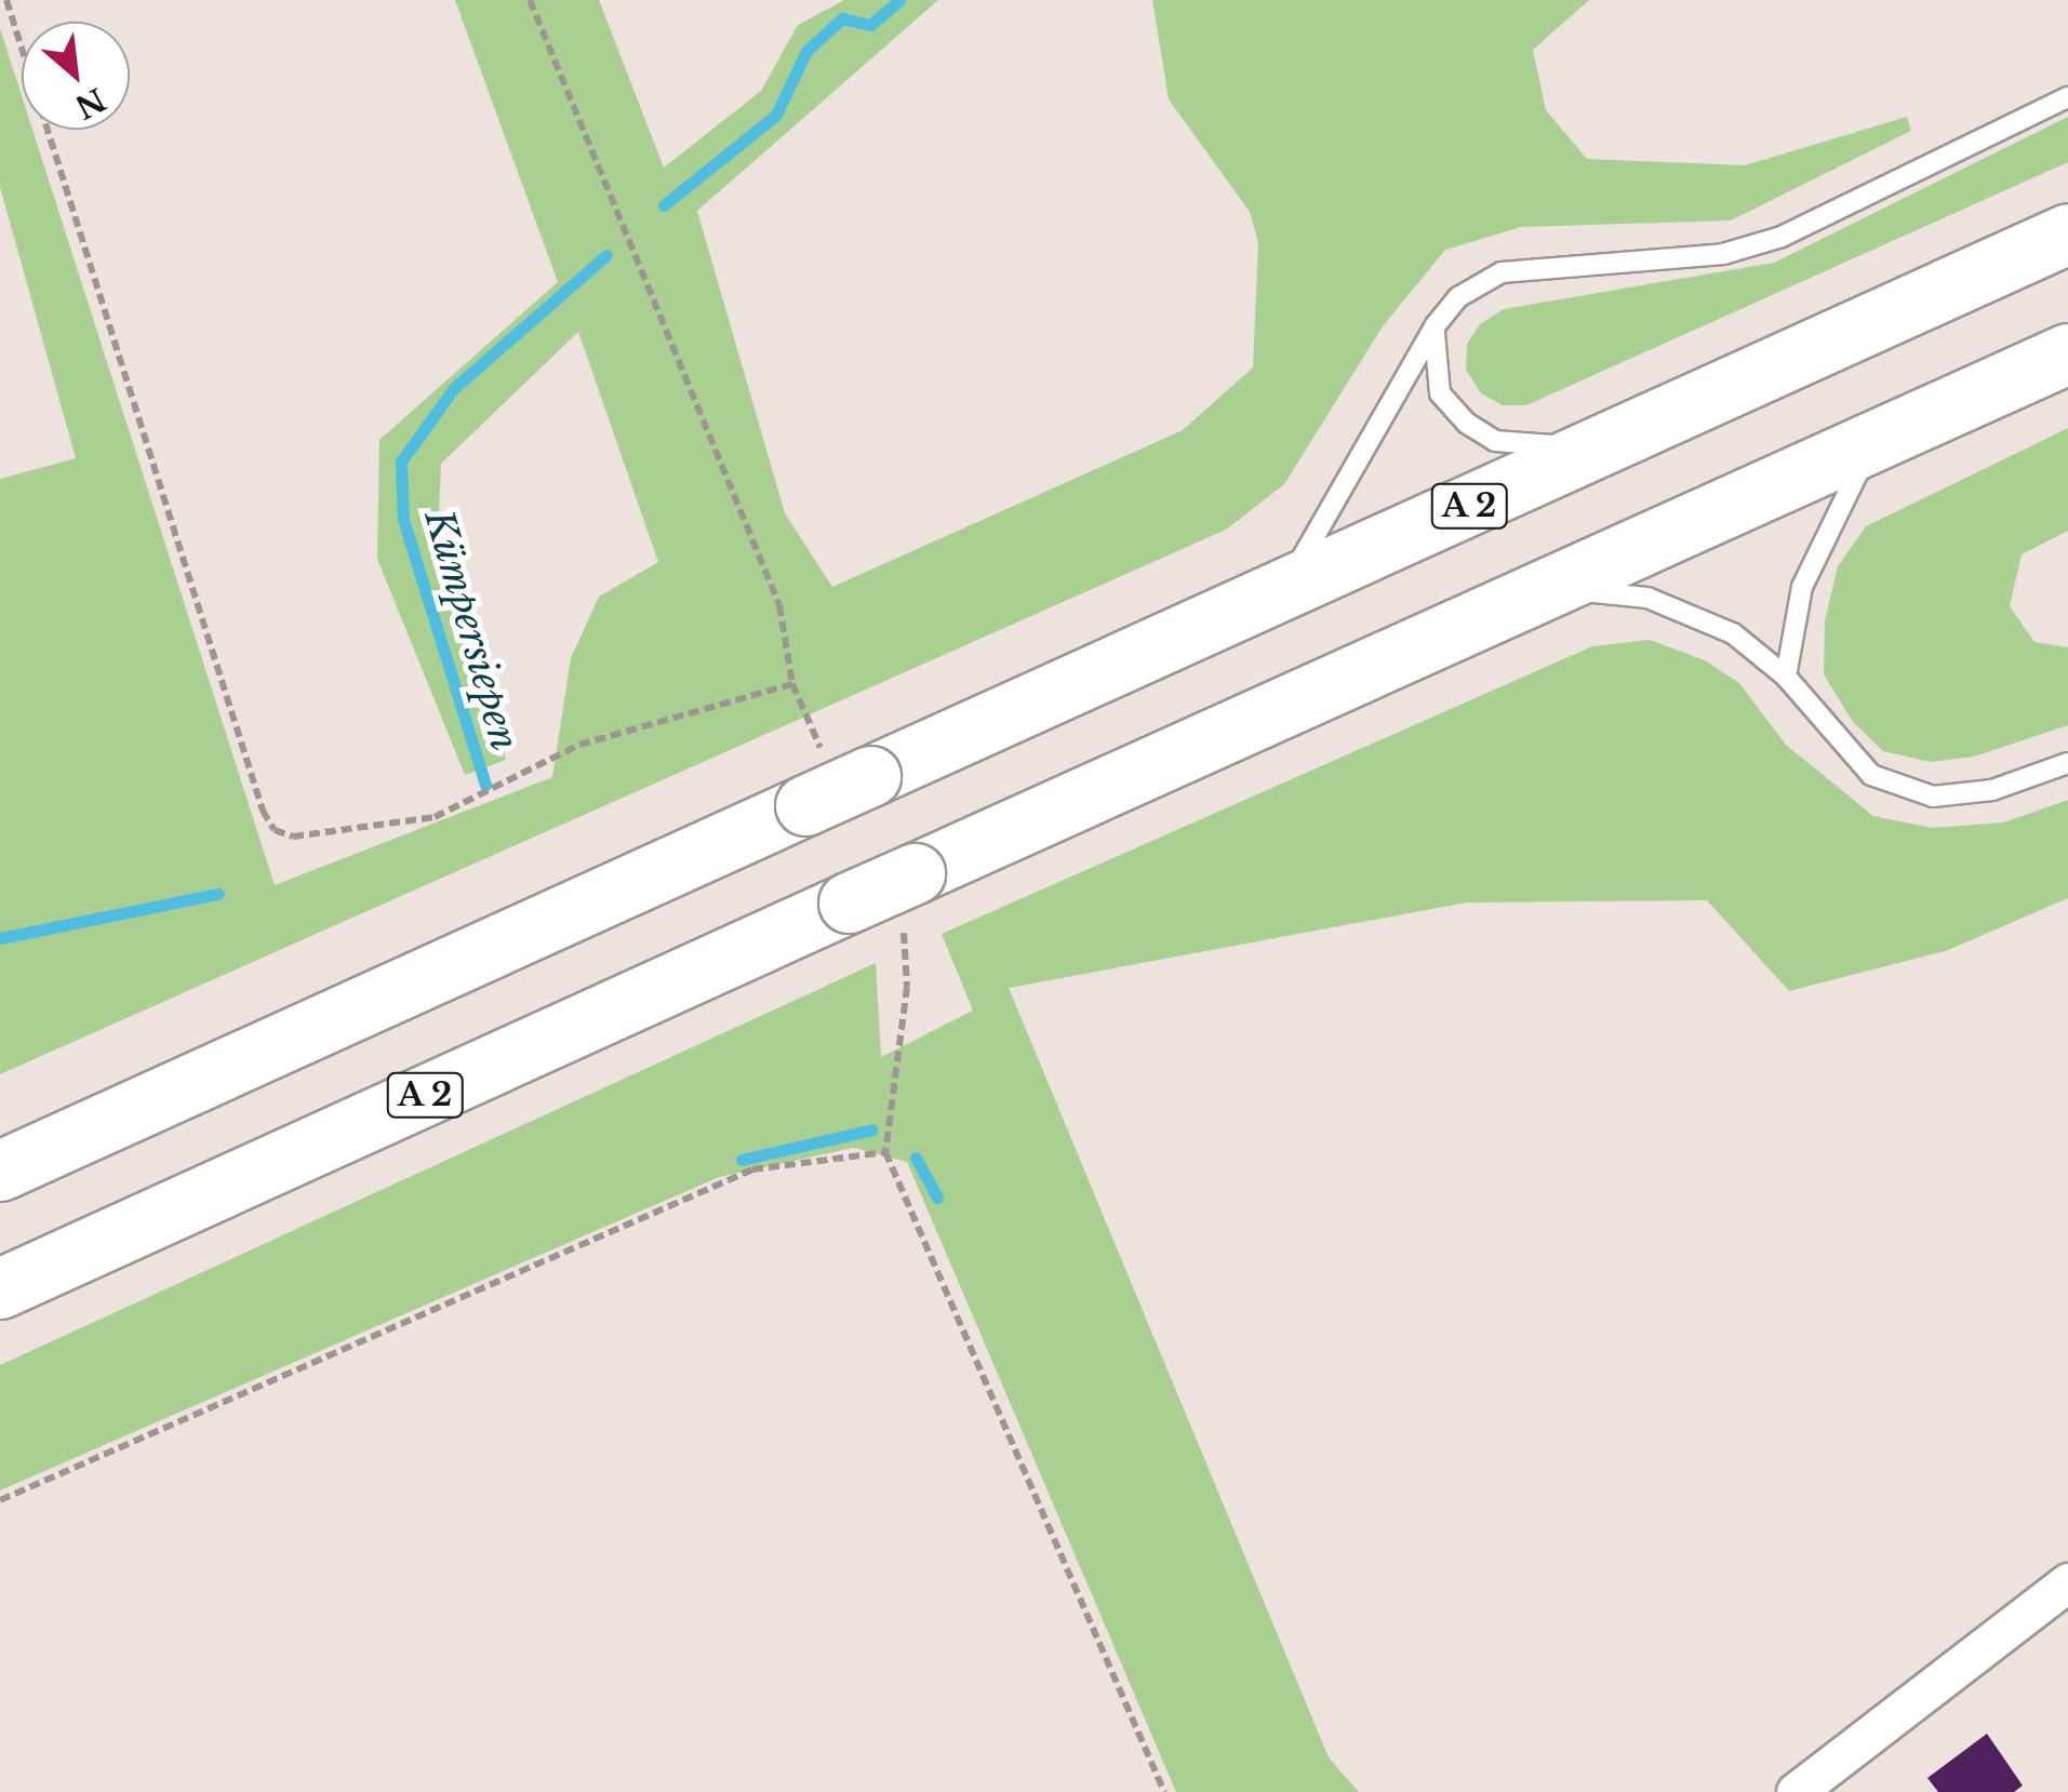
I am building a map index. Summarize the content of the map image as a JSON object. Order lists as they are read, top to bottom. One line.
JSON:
{"streets":{"highway":["A 2"]},"water":["Kümpersiepen"],"north":"bottom right"}
